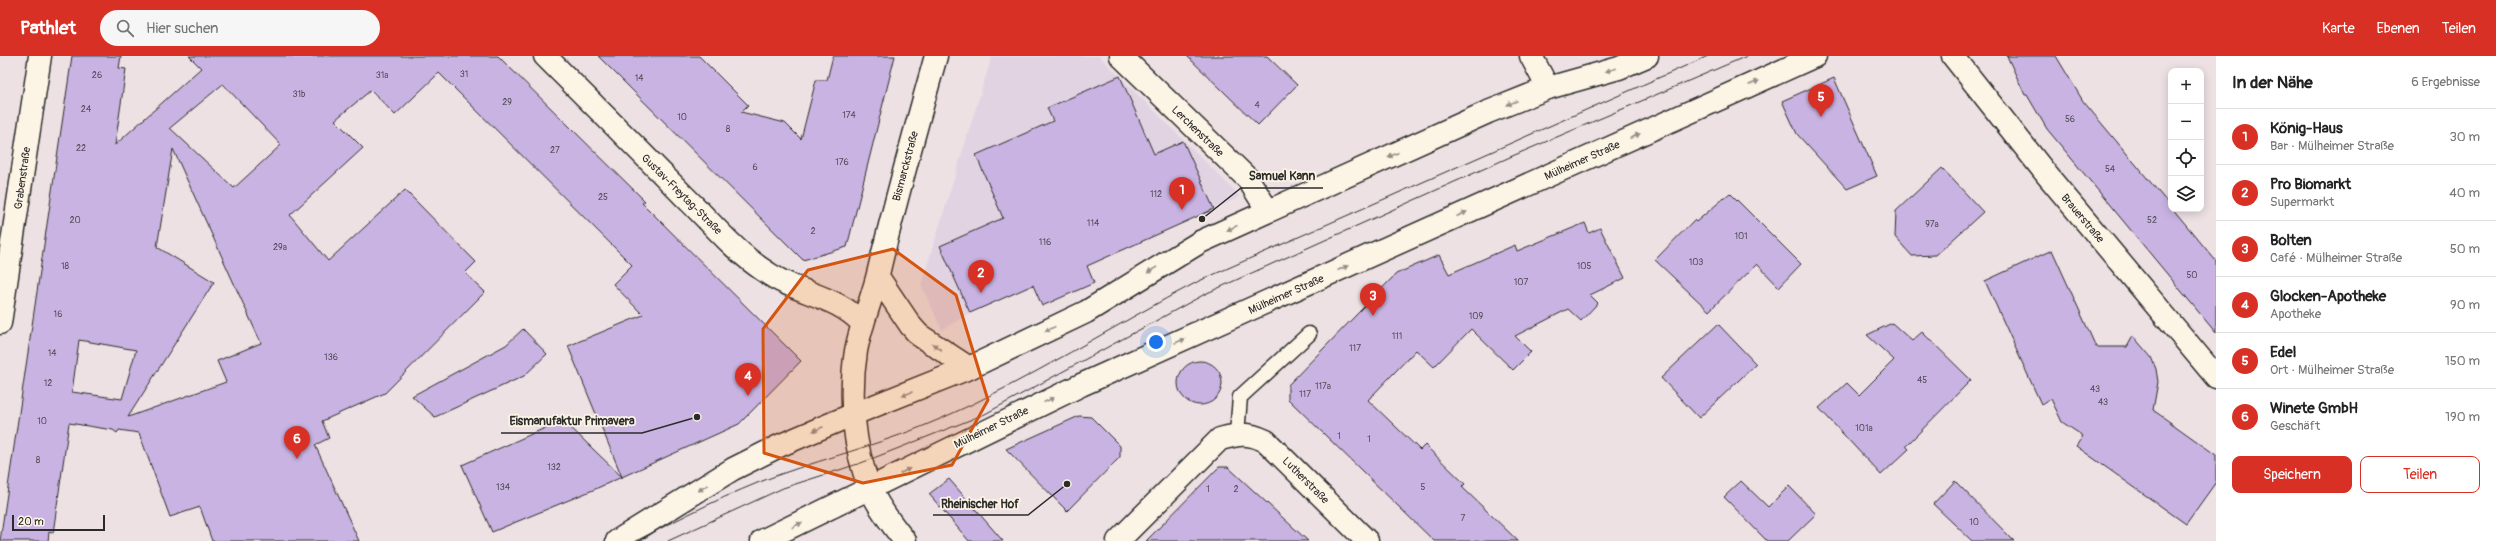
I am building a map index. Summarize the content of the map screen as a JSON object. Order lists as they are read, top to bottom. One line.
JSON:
{"streets":{"street":["Lerchenstraße","Mülheimer Straße","Bismarckstraße","Grabenstraße","Gustav-Freytag-Straße","Brauerstraße","Lutherstraße"]},"crossings":[["Mülheimer Straße","Bismarckstraße"],["Bismarckstraße","Gustav-Freytag-Straße"]],"places":["Samuel Kann","Eismanufaktur Primavera","Rheinischer Hof"],"house_numbers":["31","26","31a","14","31b","29","4","24","174","10","56","8","22","27","176","6","54","112","25","20","52","114","97a","2","101","116","29a","103","18","105","50","107","16","109","111","117","14","136","45","12","117a","43","117","43","10","101a","1","1","8","132","134","5","1","2","7","10"],"scale_bar":"20 m","page":{"header":"Pathlet","search":"Hier suchen","nav":["Karte","Ebenen","Teilen"],"heading":["In der Nähe","6 Ergebnisse"],"map_buttons":["+","−"],"pins":["5","1","2","3","4","6"],"list":[{"mark":"1","name":"König-Haus","note":"Bar · Mülheimer Straße","value":"30 m"},{"mark":"2","name":"Pro Biomarkt","note":"Supermarkt","value":"40 m"},{"mark":"3","name":"Bolten","note":"Café · Mülheimer Straße","value":"50 m"},{"mark":"4","name":"Glocken-Apotheke","note":"Apotheke","value":"90 m"},{"mark":"5","name":"Edel","note":"Ort · Mülheimer Straße","value":"150 m"},{"mark":"6","name":"Winete GmbH","note":"Geschäft","value":"190 m"}],"buttons":["Speichern","Teilen"],"scale":"20 m"}}
